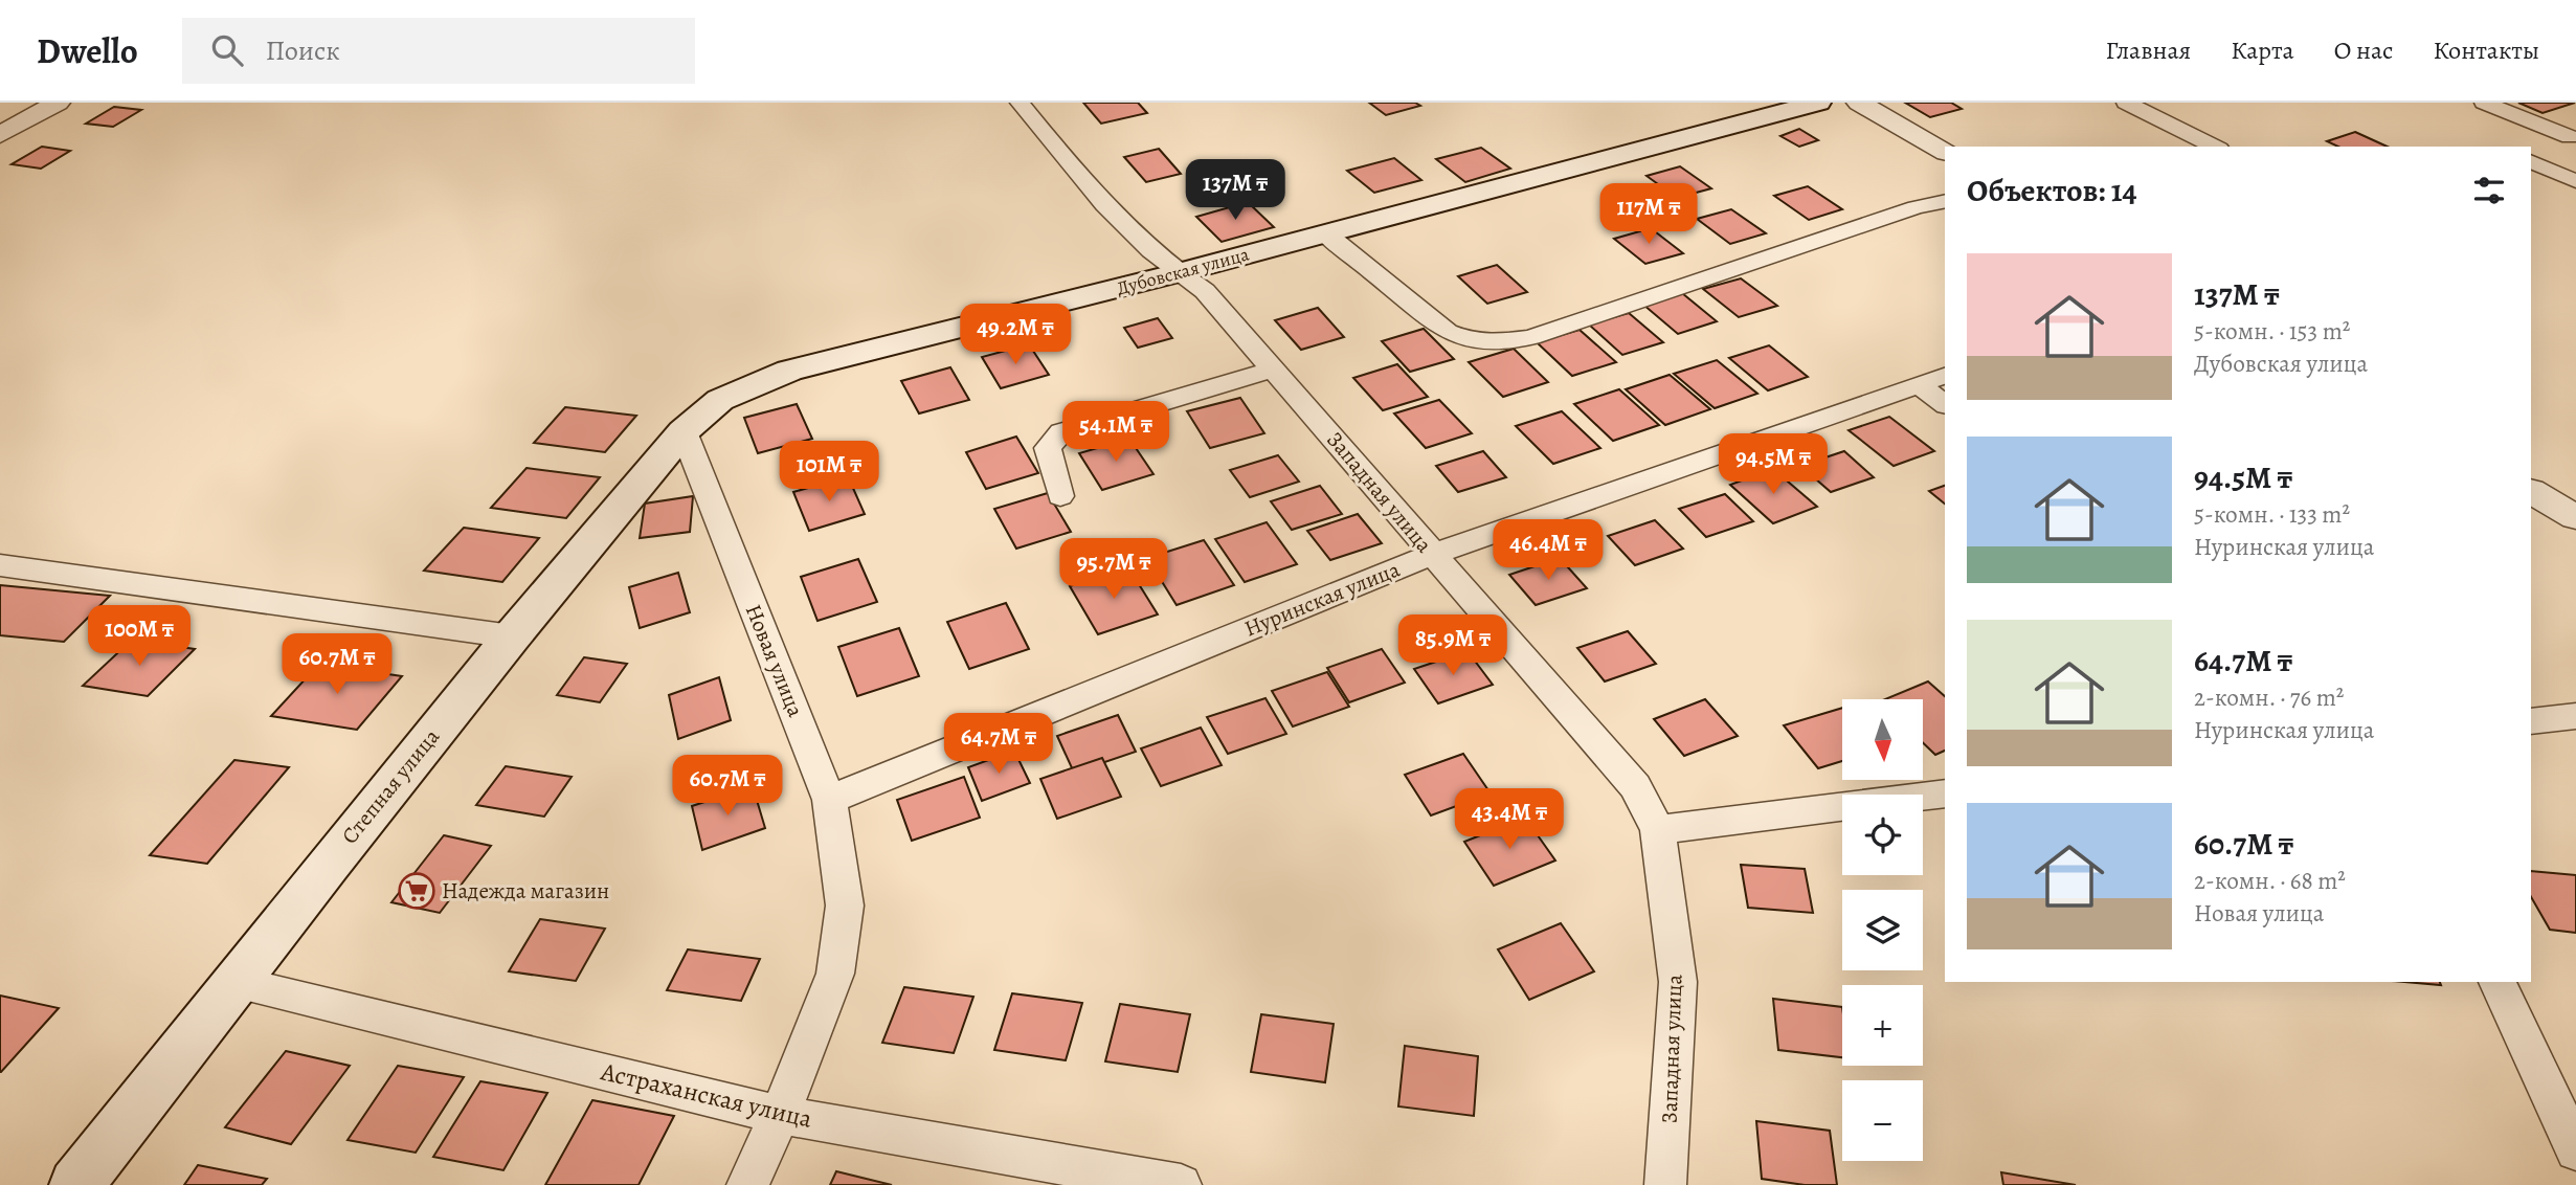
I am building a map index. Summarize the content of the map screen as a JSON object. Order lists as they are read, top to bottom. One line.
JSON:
{"streets":{"main road":["Дубовская улица","Степная улица"],"street":["Западная улица","Нуринская улица","Новая улица","Астраханская улица"]},"crossings":[["Дубовская улица","Западная улица"],["Дубовская улица","Степная улица"],["Западная улица","Нуринская улица"],["Нуринская улица","Новая улица"],["Новая улица","Степная улица"],["Новая улица","Астраханская улица"],["Степная улица","Астраханская улица"]],"places":{"supermarket":["Надежда магазин"]},"north":"bottom","page":{"header":"Dwello","search":"Поиск","nav":["Главная","Карта","О нас","Контакты"],"heading":"Объектов: 14","price":["137M ₸","117M ₸","49.2M ₸","54.1M ₸","94.5M ₸","101M ₸","46.4M ₸","95.7M ₸","100M ₸","85.9M ₸","60.7M ₸","64.7M ₸","60.7M ₸","43.4M ₸"],"list":[{"name":"137M ₸","note":"5-комн. · 153 m² · Дубовская улица"},{"name":"94.5M ₸","note":"5-комн. · 133 m² · Нуринская улица"},{"name":"64.7M ₸","note":"2-комн. · 76 m² · Нуринская улица"},{"name":"60.7M ₸","note":"2-комн. · 68 m² · Новая улица"}],"map_buttons":["+","−"]}}
